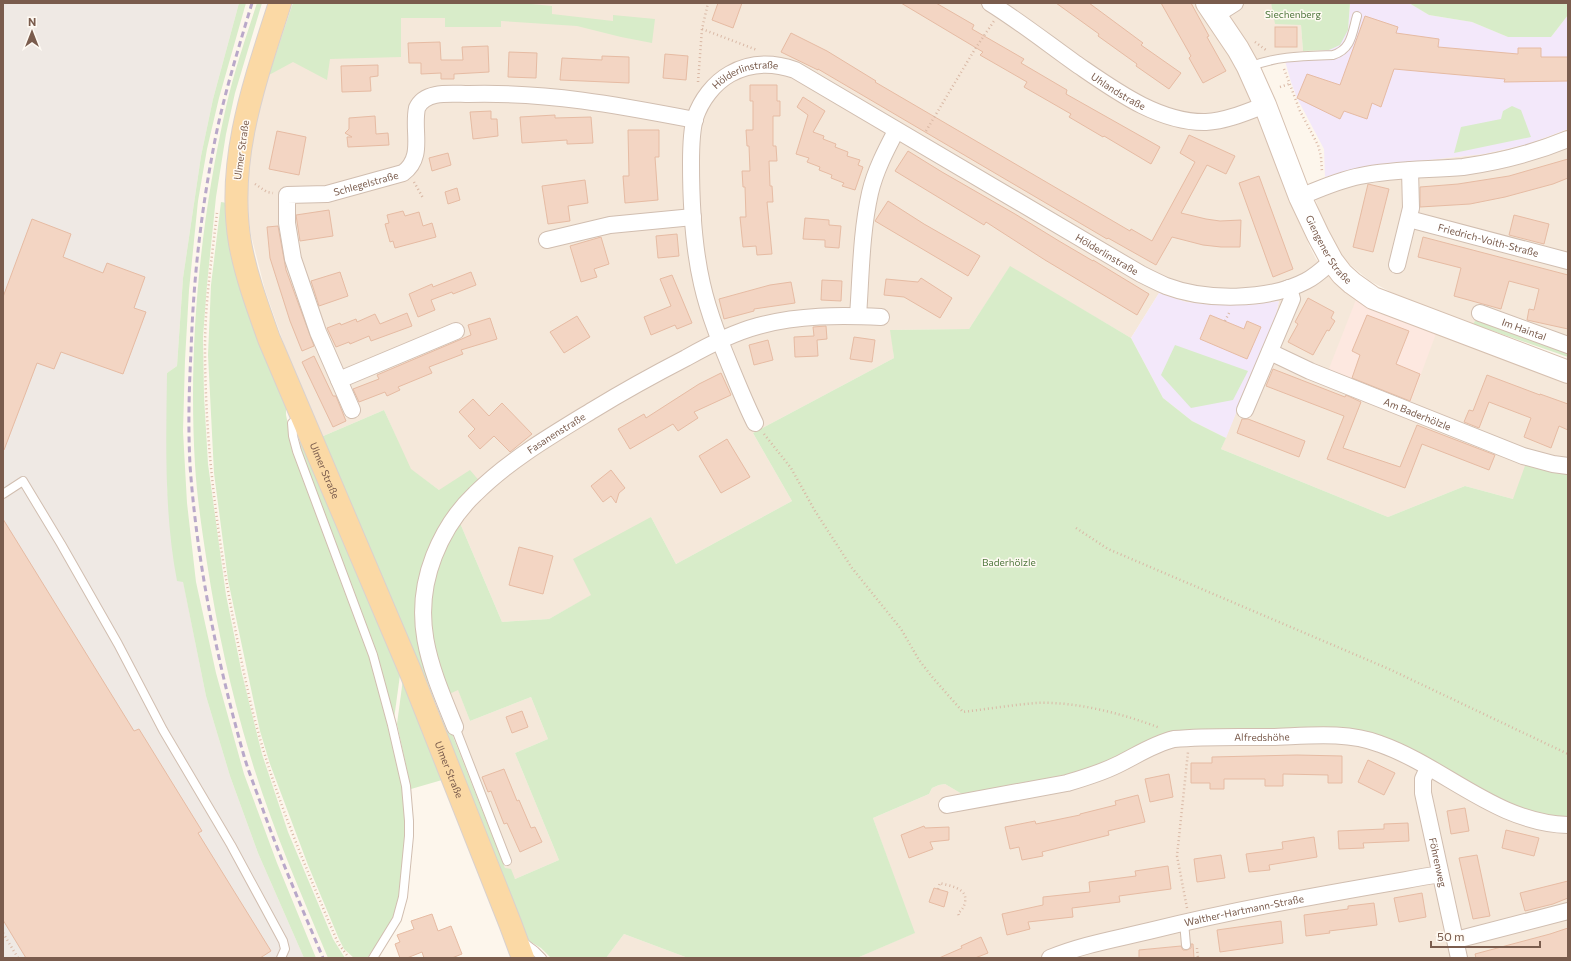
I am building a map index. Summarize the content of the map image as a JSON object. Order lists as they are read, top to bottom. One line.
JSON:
{"streets":{"main road":["Ulmer Straße","Giengener Straße"],"street":["Hölderlinstraße","Uhlandstraße","Schlegelstraße","Friedrich-Voith-Straße","Im Haintal","Am Baderhölzle","Fasanenstraße","Alfredshöhe","Föhrenweg","Walther-Hartmann-Straße"]},"crossings":[["Hölderlinstraße","Schlegelstraße"],["Hölderlinstraße","Giengener Straße"],["Hölderlinstraße","Fasanenstraße"],["Uhlandstraße","Giengener Straße"],["Alfredshöhe","Föhrenweg"],["Föhrenweg","Walther-Hartmann-Straße"]],"parks":["Siechenberg","Baderhölzle"],"scale_bar":"50 m","north":"top"}
